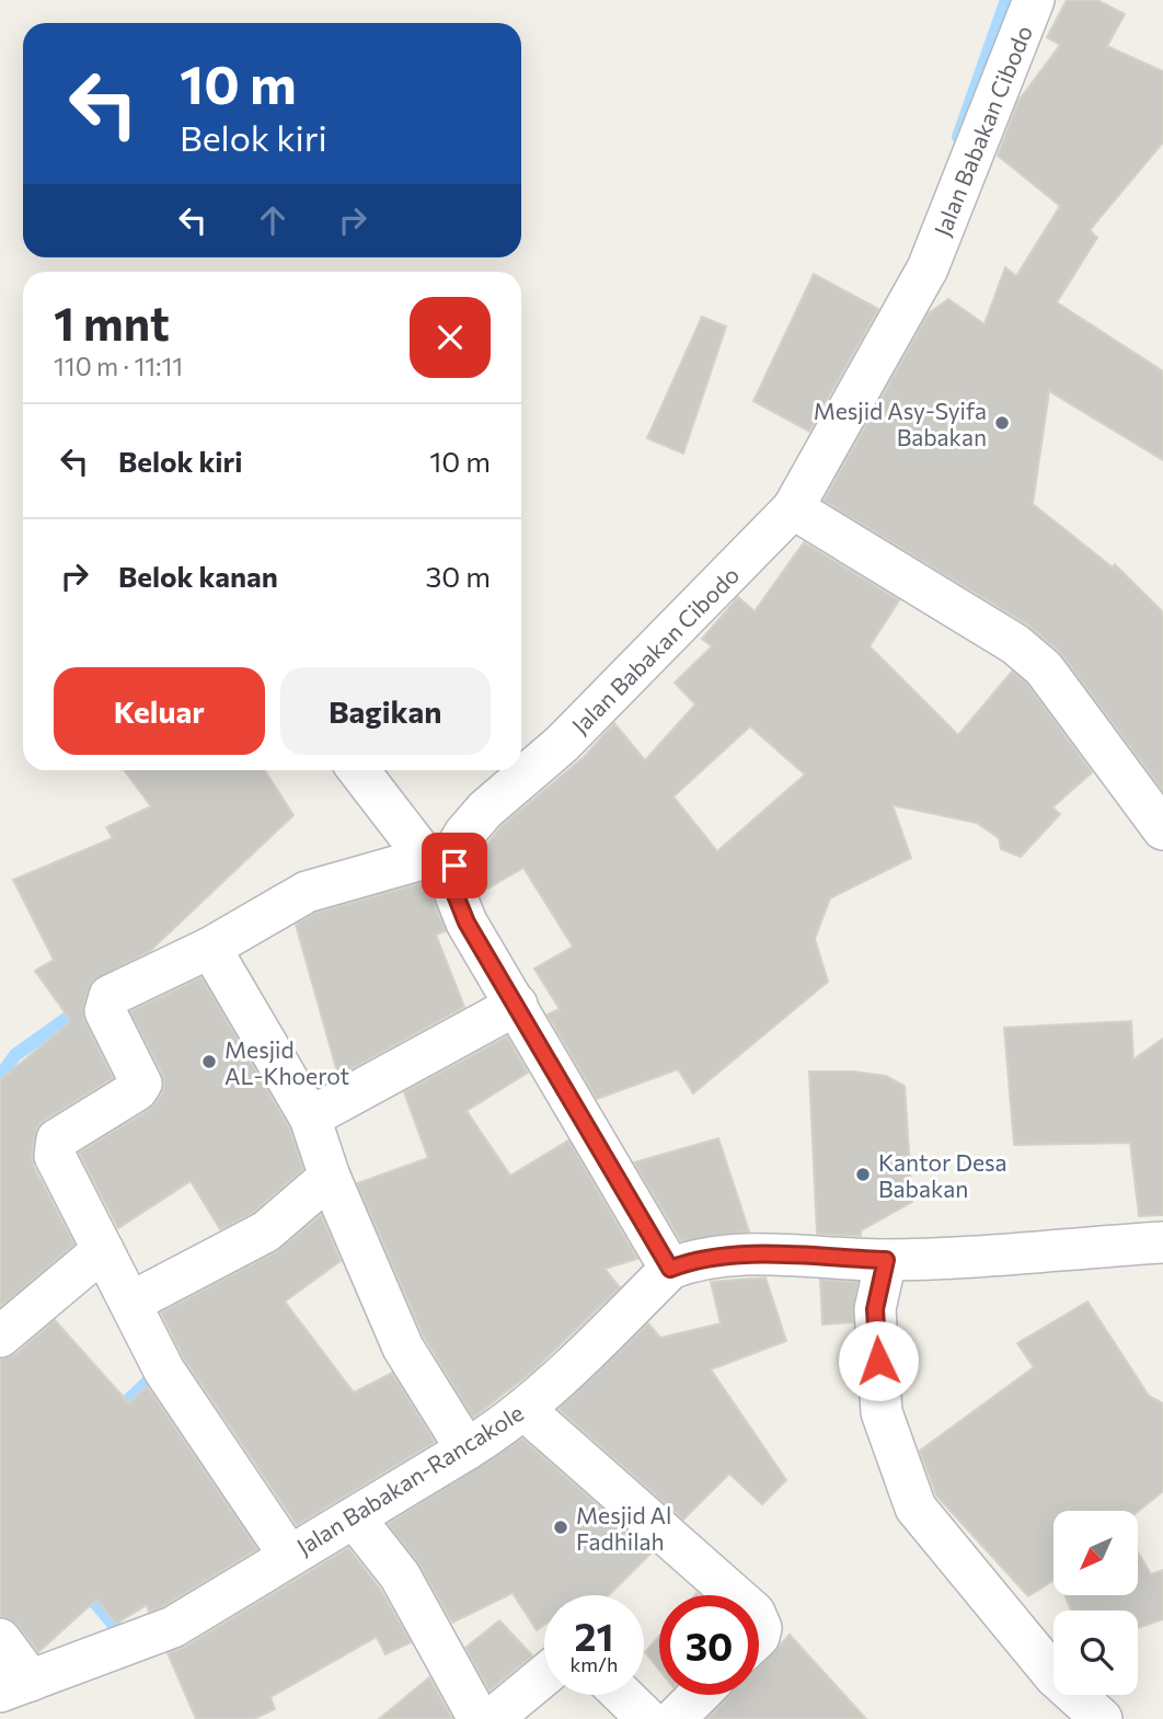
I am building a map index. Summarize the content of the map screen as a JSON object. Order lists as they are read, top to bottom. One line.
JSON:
{"streets":{"street":["Jalan Babakan Cibodo","Jalan Babakan-Rancakole"]},"crossings":[["Jalan Babakan Cibodo","Jalan Babakan-Rancakole"]],"places":["Mesjid Asy-Syifa Babakan","Mesjid AL-Khoerot","Kantor Desa Babakan","Mesjid Al Fadhilah"],"north":"bottom left","page":{"turn":["10 m","Belok kiri"],"heading":["1 mnt","110 m · 11:11"],"list":[{"name":"Belok kiri","value":"10 m"},{"name":"Belok kanan","value":"30 m"}],"buttons":["Keluar","Bagikan"],"speed":"21 km/h","limit":"30"}}
